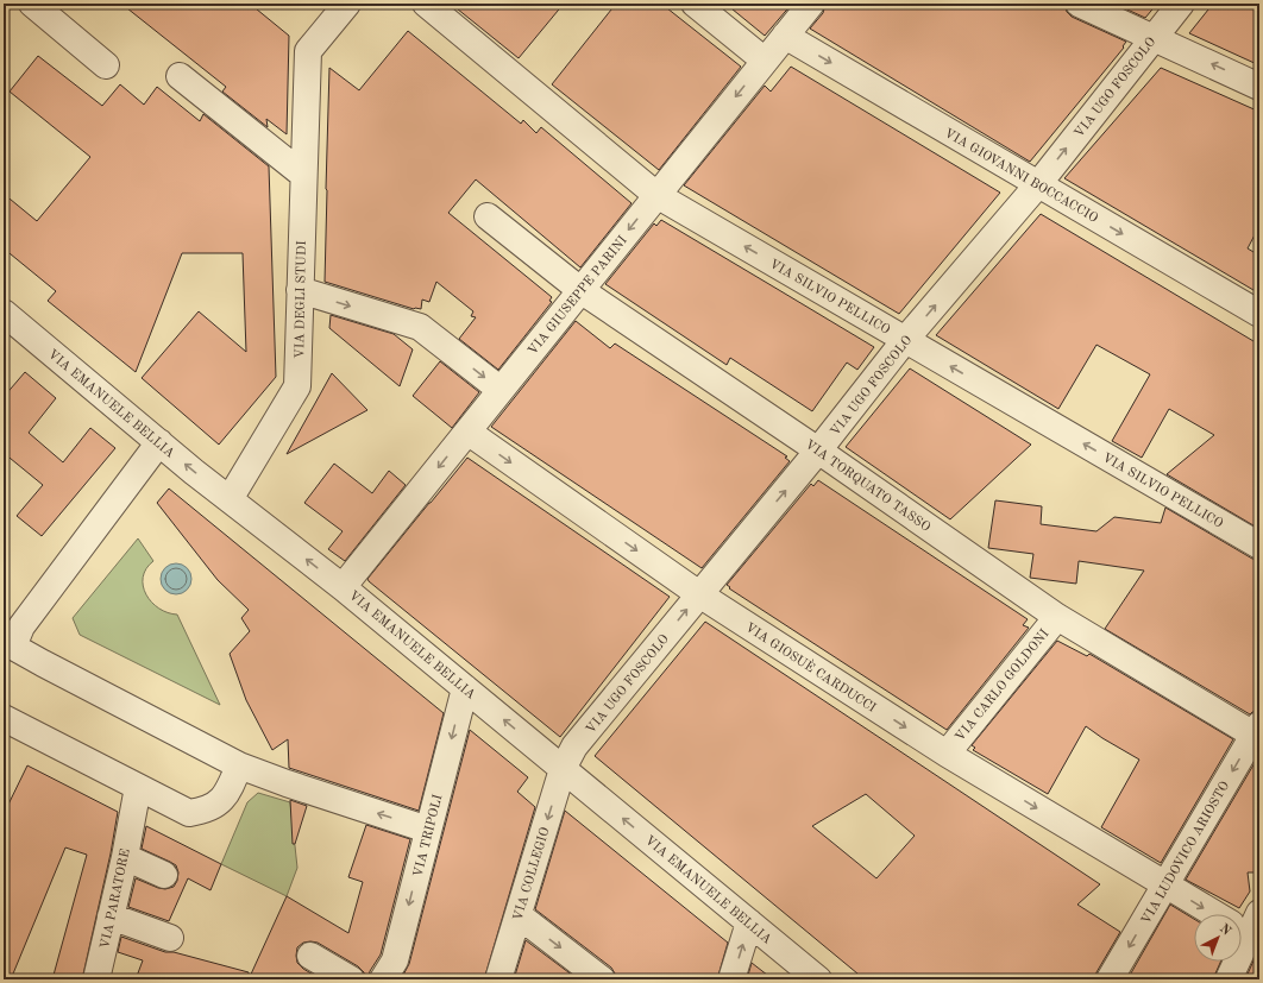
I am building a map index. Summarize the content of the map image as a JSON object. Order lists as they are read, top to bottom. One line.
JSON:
{"streets":{"street":["VIA UGO FOSCOLO","VIA GIOVANNI BOCCACCIO","VIA GIUSEPPE PARINI","VIA SILVIO PELLICO","VIA DEGLI STUDI","VIA EMANUELE BELLIA","VIA TORQUATO TASSO","VIA GIOSUÈ CARDUCCI","VIA CARLO GOLDONI","VIA TRIPOLI","VIA LUDOVICO ARIOSTO","VIA COLLEGIO","VIA PARATORE"]},"crossings":[["VIA UGO FOSCOLO","VIA GIOVANNI BOCCACCIO"],["VIA UGO FOSCOLO","VIA SILVIO PELLICO"],["VIA UGO FOSCOLO","VIA EMANUELE BELLIA"],["VIA UGO FOSCOLO","VIA TORQUATO TASSO"],["VIA UGO FOSCOLO","VIA GIOSUÈ CARDUCCI"],["VIA UGO FOSCOLO","VIA COLLEGIO"],["VIA GIOVANNI BOCCACCIO","VIA GIUSEPPE PARINI"],["VIA GIUSEPPE PARINI","VIA SILVIO PELLICO"],["VIA GIUSEPPE PARINI","VIA EMANUELE BELLIA"],["VIA GIUSEPPE PARINI","VIA TORQUATO TASSO"],["VIA GIUSEPPE PARINI","VIA GIOSUÈ CARDUCCI"],["VIA DEGLI STUDI","VIA EMANUELE BELLIA"],["VIA EMANUELE BELLIA","VIA TRIPOLI"],["VIA EMANUELE BELLIA","VIA COLLEGIO"],["VIA TORQUATO TASSO","VIA CARLO GOLDONI"],["VIA TORQUATO TASSO","VIA LUDOVICO ARIOSTO"],["VIA GIOSUÈ CARDUCCI","VIA CARLO GOLDONI"],["VIA GIOSUÈ CARDUCCI","VIA LUDOVICO ARIOSTO"]],"one_way":["VIA UGO FOSCOLO","VIA GIUSEPPE PARINI","VIA SILVIO PELLICO","VIA GIOSUÈ CARDUCCI","VIA TRIPOLI","VIA LUDOVICO ARIOSTO"],"north":"top right"}
